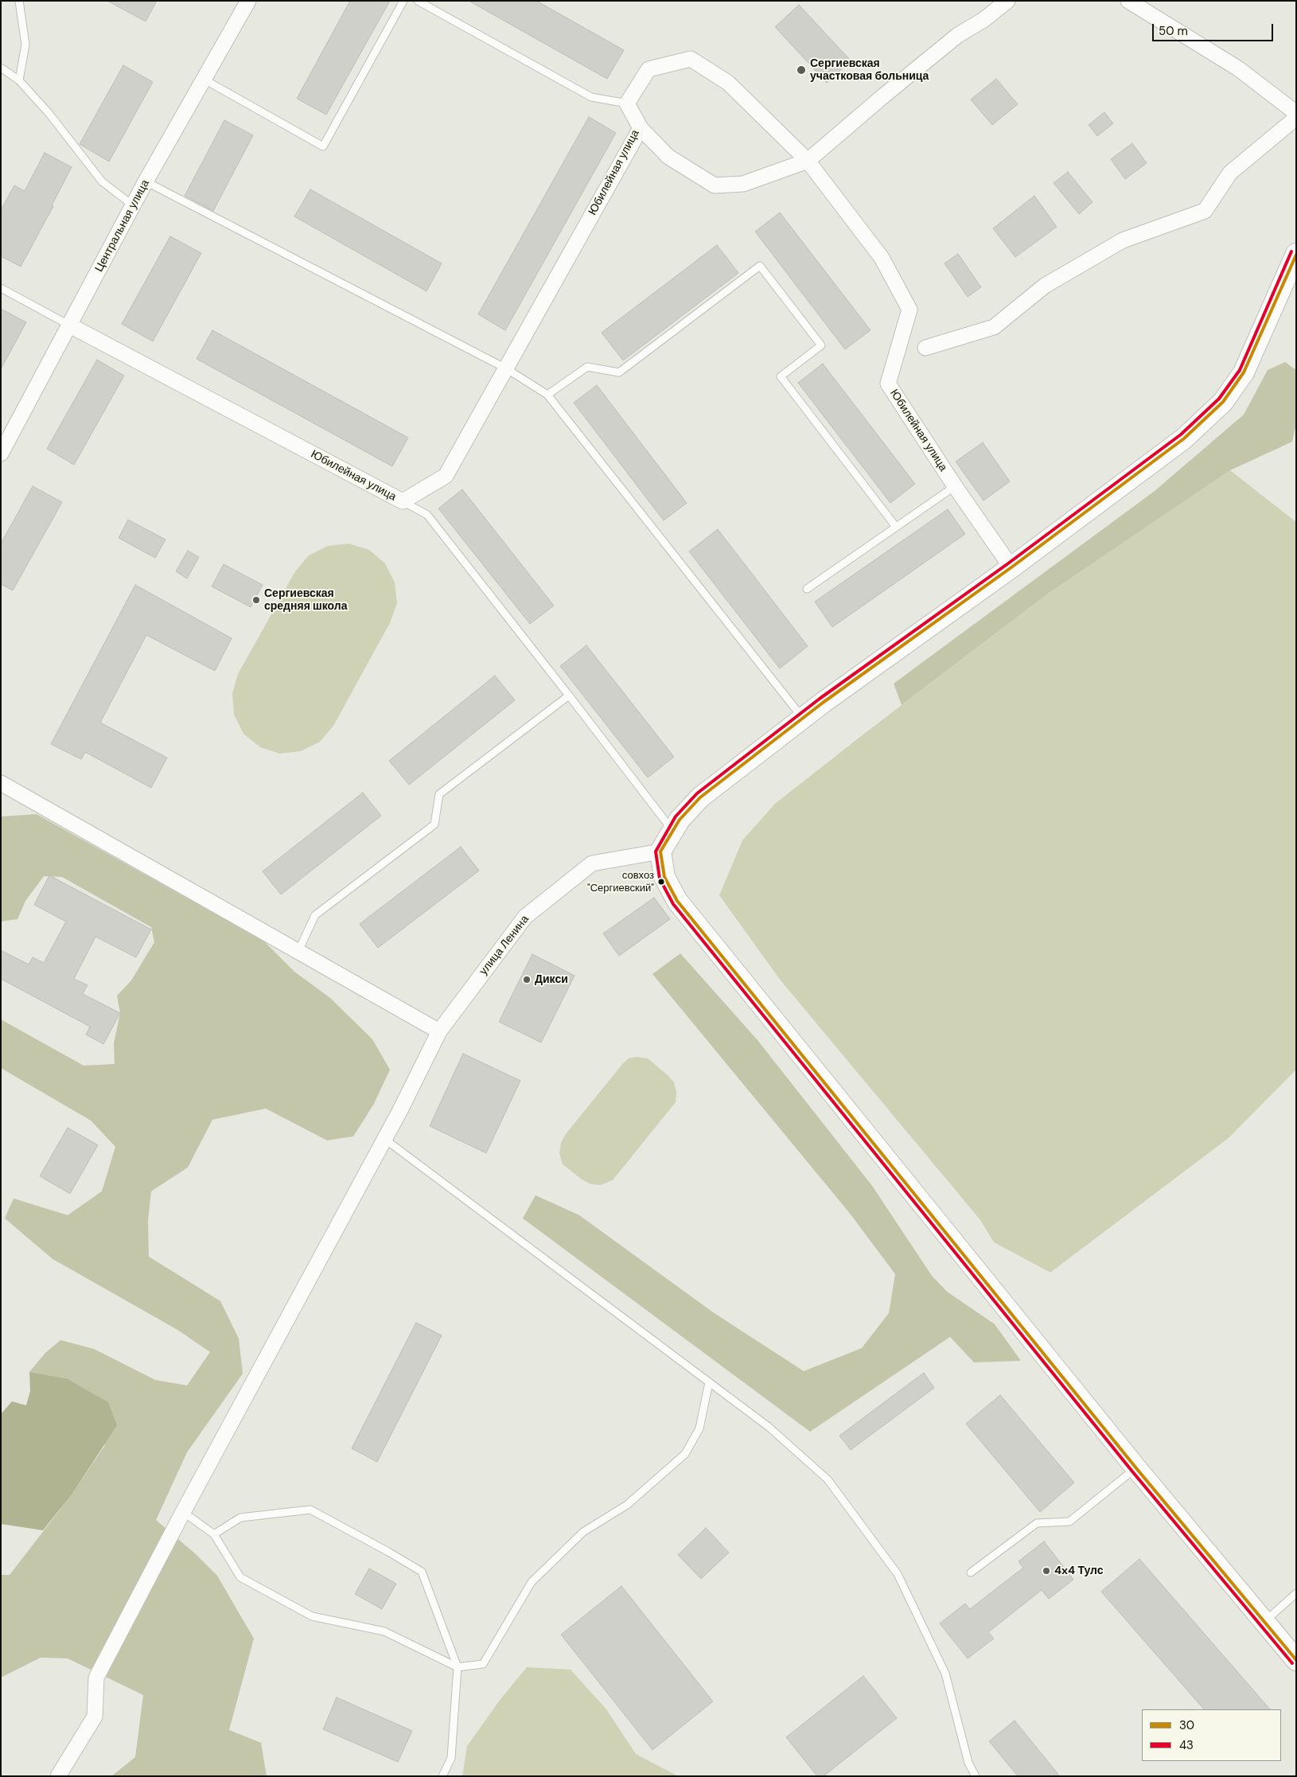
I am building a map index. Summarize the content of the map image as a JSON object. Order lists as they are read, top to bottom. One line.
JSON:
{"streets":{"street":["Юбилейная улица","Центральная улица","улица Ленина"]},"crossings":[["Юбилейная улица","Центральная улица"]],"places":["Сергиевская участковая больница","Сергиевская средняя школа","совхоз \"Сергиевский\"","Дикси","4x4 Тулс"],"lines":["transit line 43","transit line 30"],"legend":["30","43"],"scale_bar":"50 m"}
